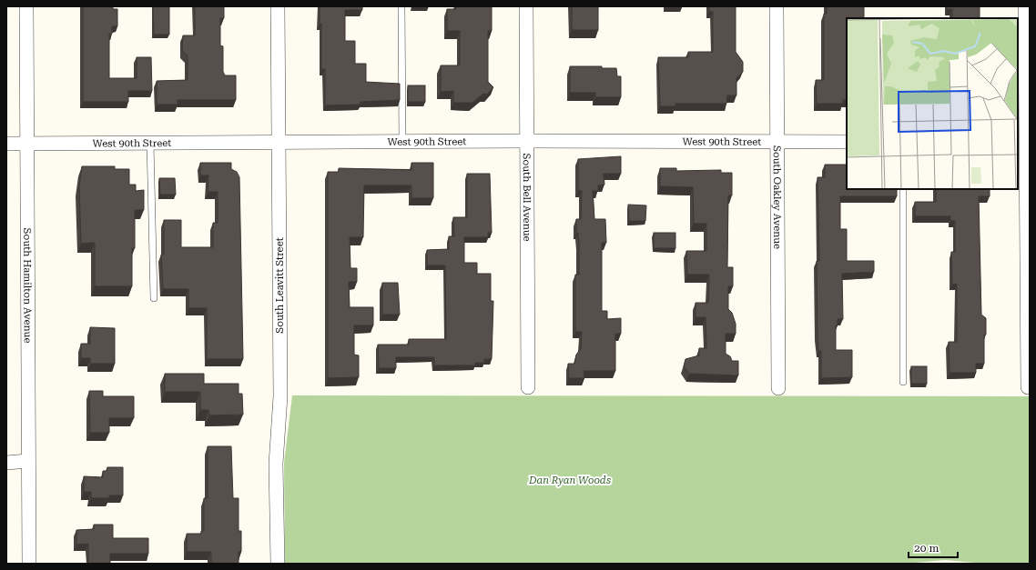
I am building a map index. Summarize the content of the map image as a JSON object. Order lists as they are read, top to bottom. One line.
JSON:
{"streets":{"street":["West 90th Street","South Bell Avenue","South Oakley Avenue","South Hamilton Avenue","South Leavitt Street"]},"crossings":[["West 90th Street","South Bell Avenue"],["West 90th Street","South Oakley Avenue"],["West 90th Street","South Hamilton Avenue"],["West 90th Street","South Leavitt Street"]],"parks":["Dan Ryan Woods"],"scale_bar":"20 m"}
